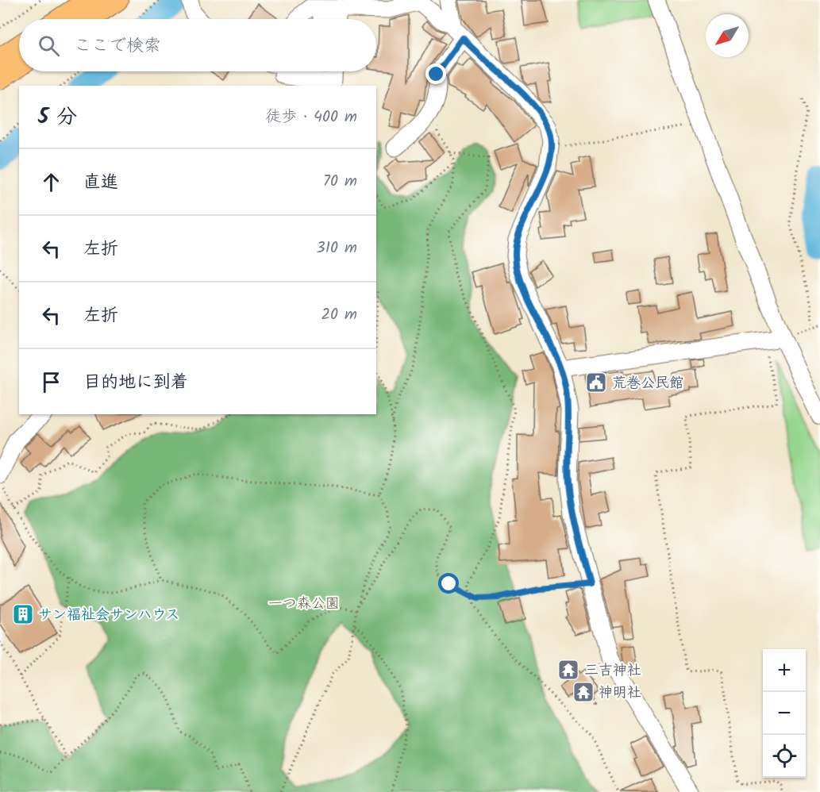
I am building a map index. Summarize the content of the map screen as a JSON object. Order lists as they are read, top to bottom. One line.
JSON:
{"parks":["一つ森公園"],"places":{"public building":["荒巻公民館"],"building":["サン福祉会サンハウス"],"temple":["三吉神社","神明社"]},"north":"bottom left","page":{"search":"ここで検索","heading":["5 分","徒歩 · 400 m"],"list":[["直進","70 m"],["左折","310 m"],["左折","20 m"],"目的地に到着"],"map_buttons":["+","−"]}}
